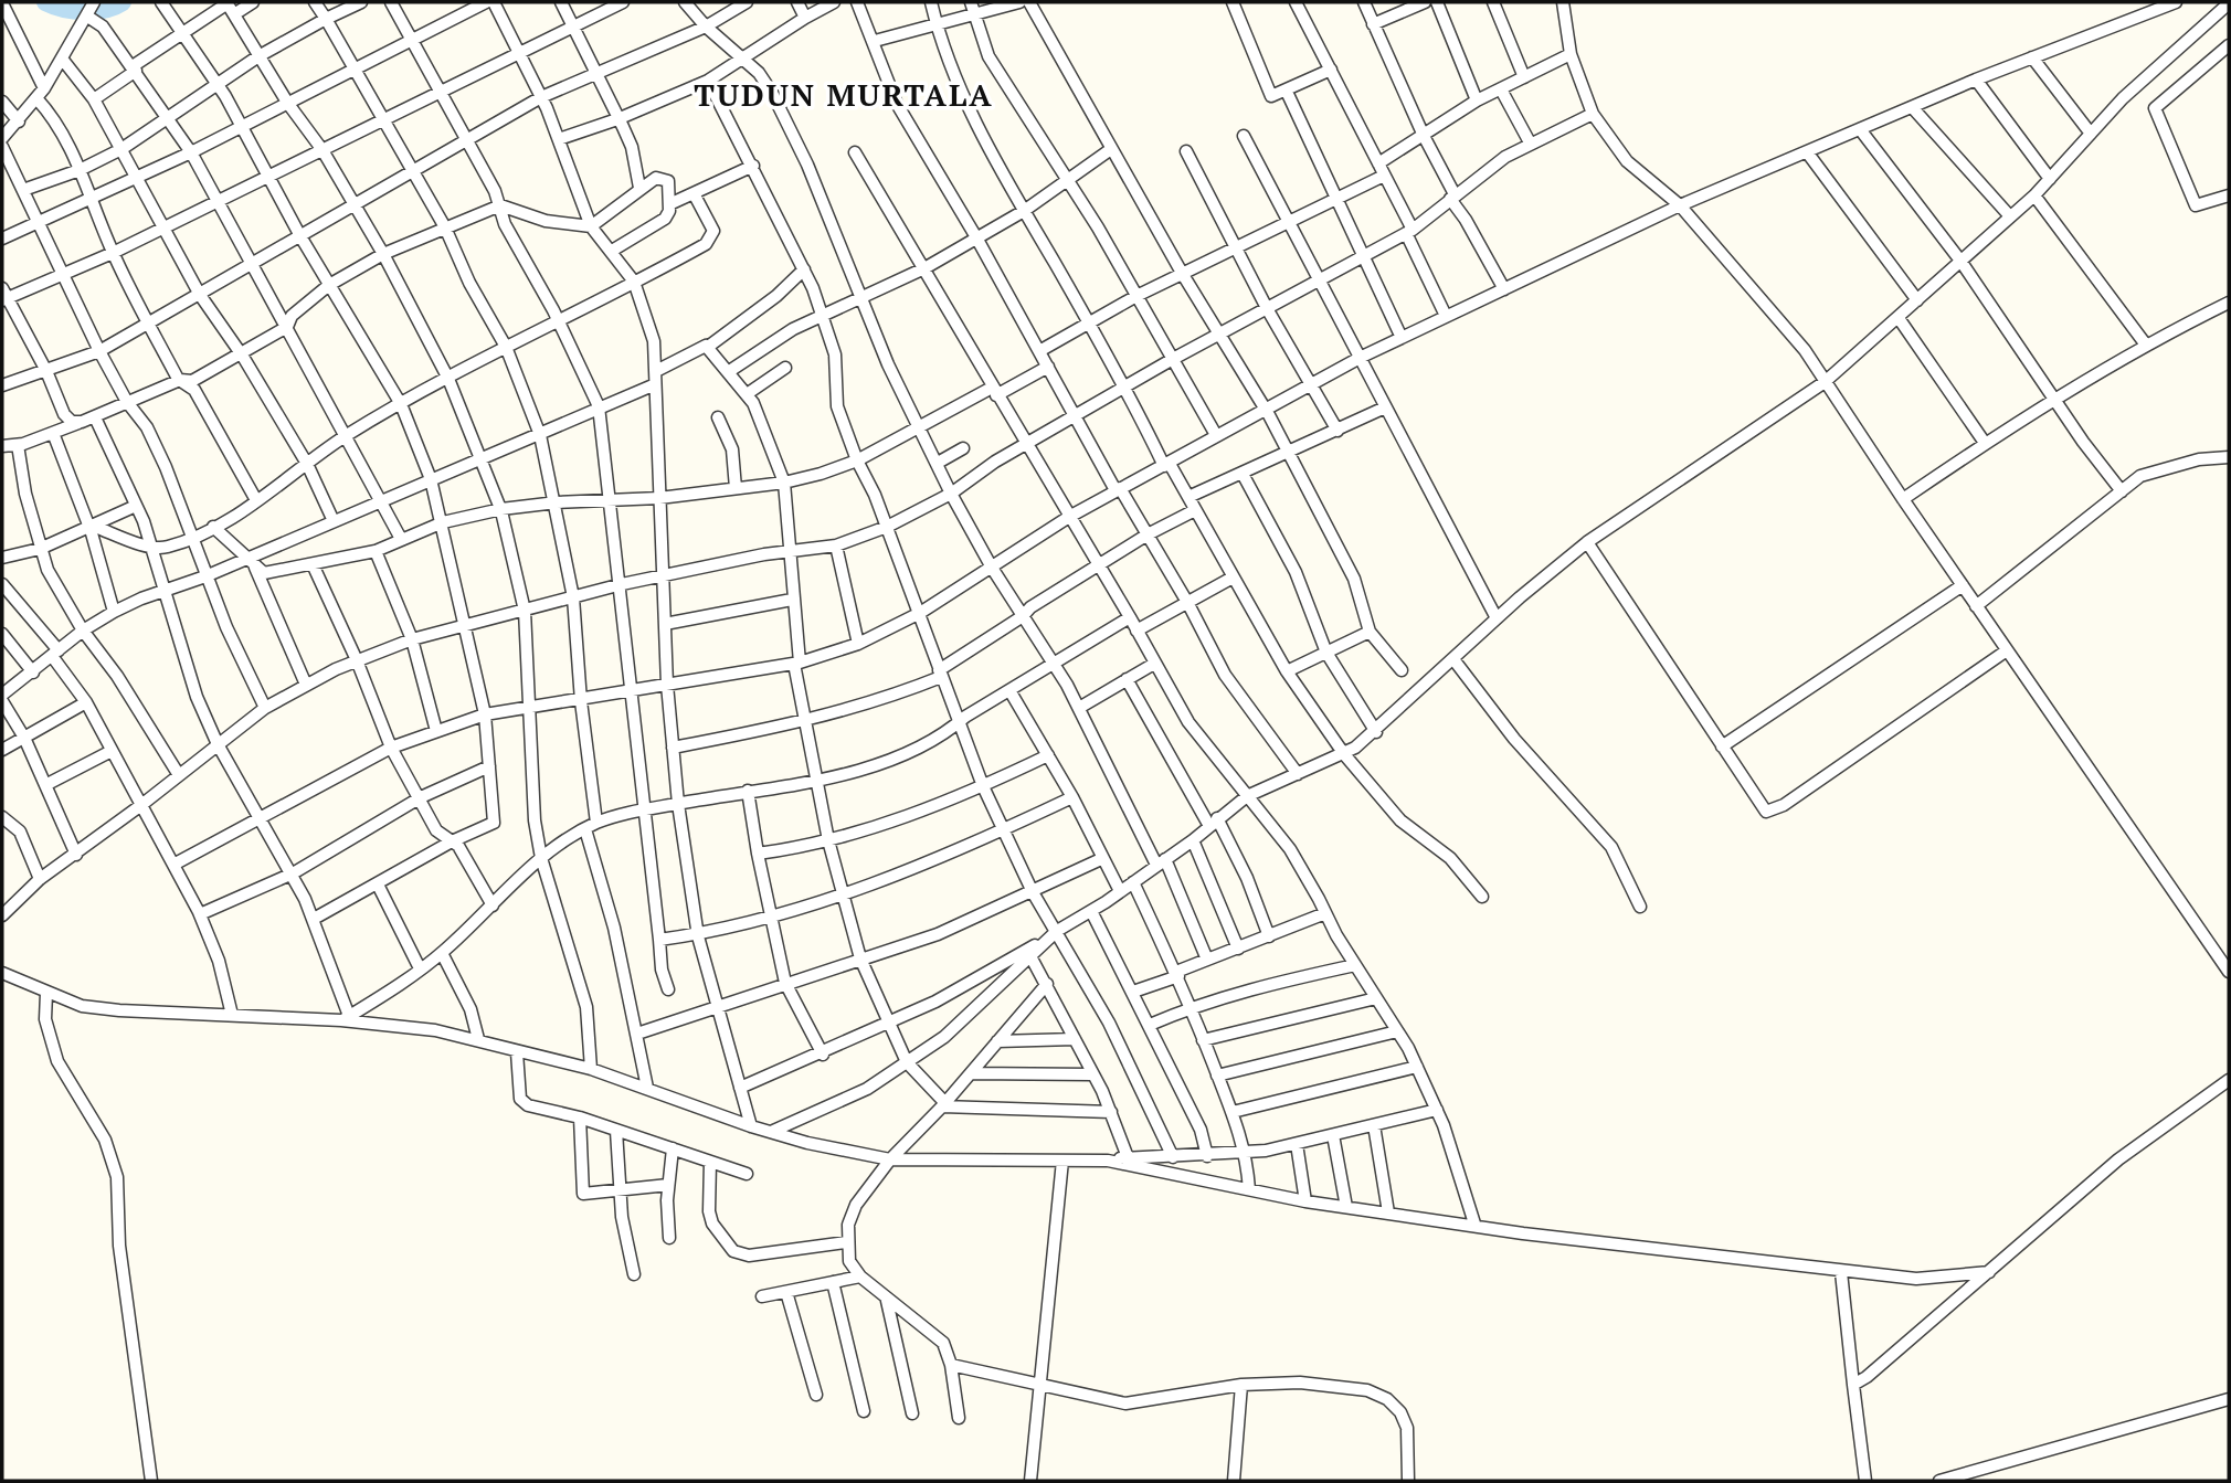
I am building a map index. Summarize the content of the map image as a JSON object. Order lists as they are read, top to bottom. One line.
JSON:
{"districts":["TUDUN MURTALA"]}
